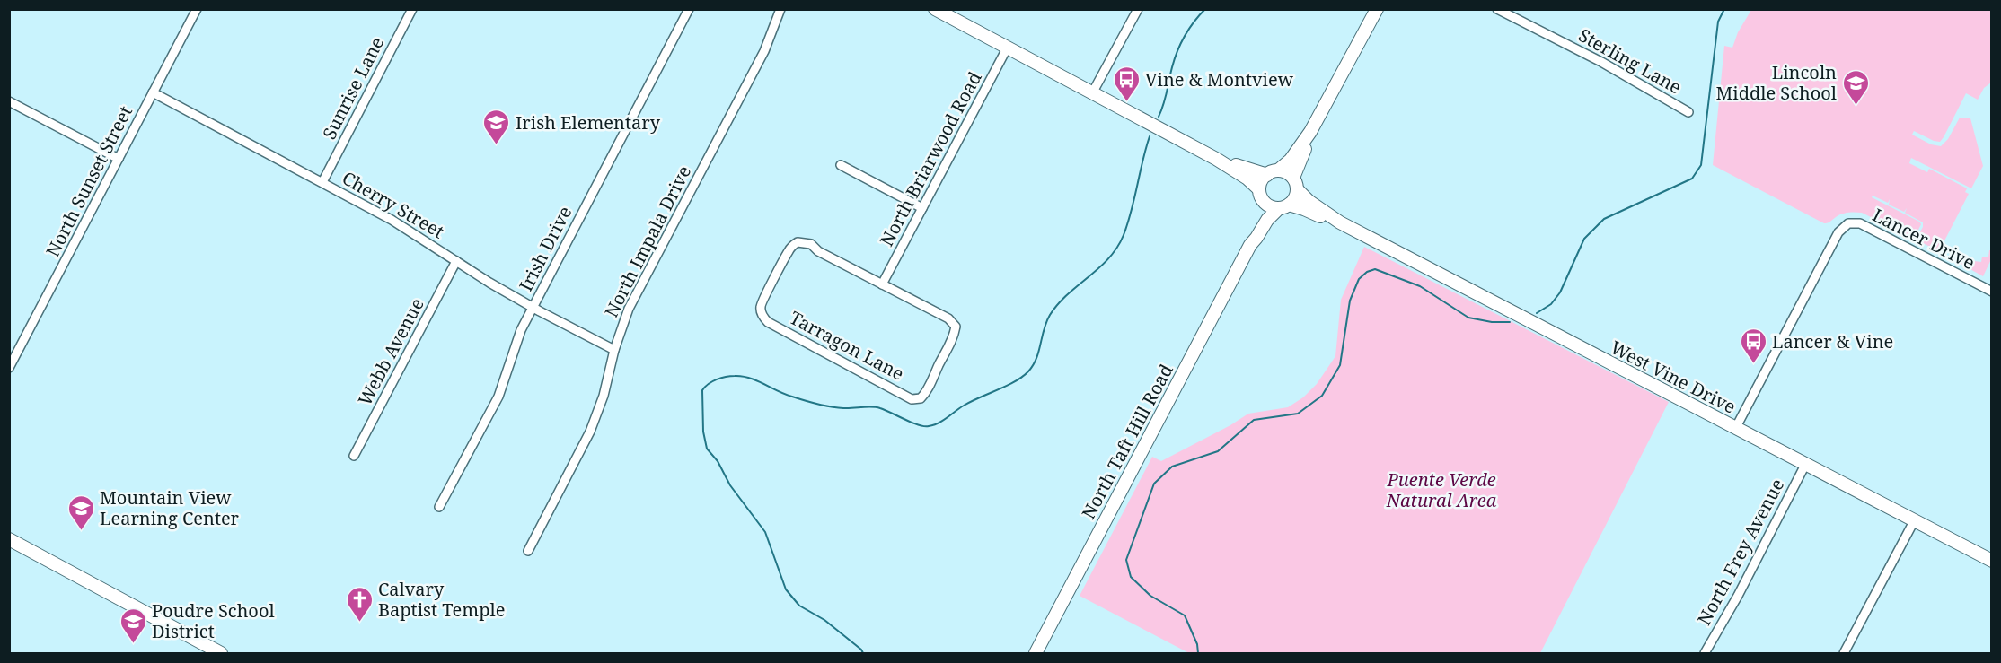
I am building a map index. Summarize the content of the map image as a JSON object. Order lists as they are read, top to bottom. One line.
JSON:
{"streets":{"street":["Sterling Lane","Sunrise Lane","North Briarwood Road","North Sunset Street","Cherry Street","Lancer Drive","North Impala Drive","Irish Drive","Tarragon Lane","Webb Avenue","West Vine Drive","North Taft Hill Road","North Frey Avenue"]},"crossings":[["Sunrise Lane","Cherry Street"],["North Briarwood Road","Tarragon Lane"],["North Briarwood Road","West Vine Drive"],["North Sunset Street","Cherry Street"],["Cherry Street","North Impala Drive"],["Cherry Street","Irish Drive"],["Cherry Street","Webb Avenue"],["Lancer Drive","West Vine Drive"],["West Vine Drive","North Taft Hill Road"],["West Vine Drive","North Frey Avenue"]],"parks":["Puente Verde Natural Area"],"places":{"bus stop":["Vine & Montview","Lancer & Vine"],"school or university":["Lincoln Middle School","Irish Elementary","Mountain View Learning Center","Poudre School District"],"church":["Calvary Baptist Temple"]}}
